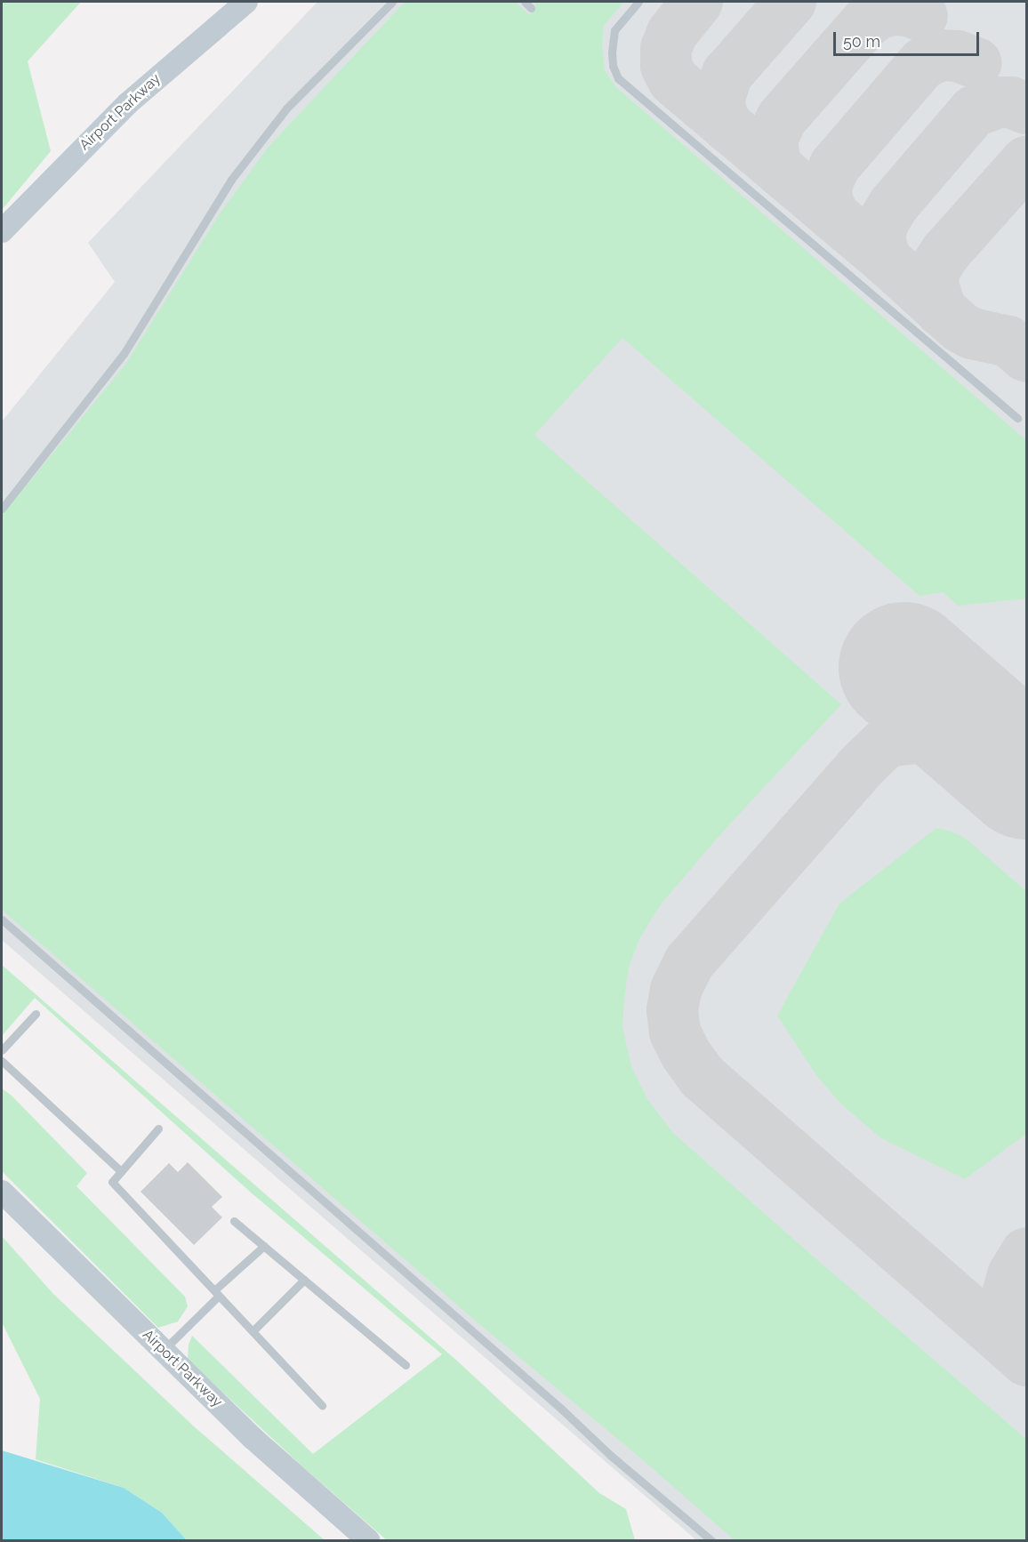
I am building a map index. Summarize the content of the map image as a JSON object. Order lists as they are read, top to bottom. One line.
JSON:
{"streets":{"main road":["Airport Parkway"]},"scale_bar":"50 m"}
